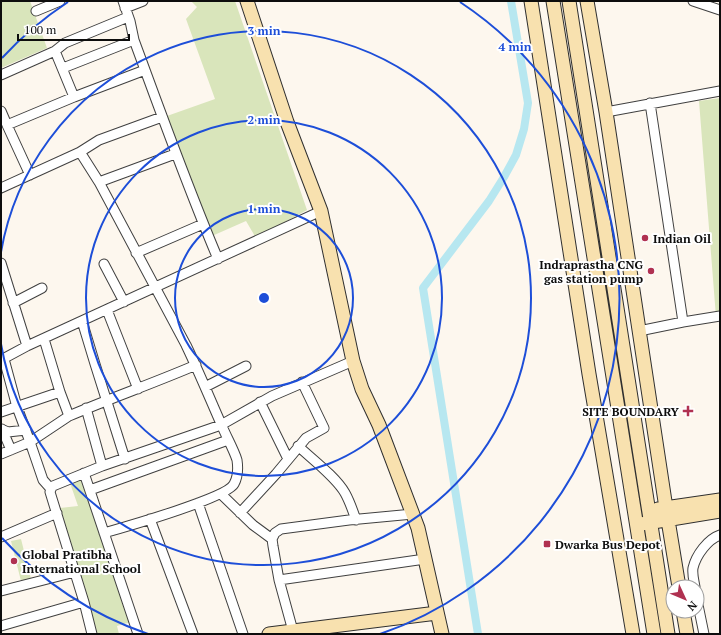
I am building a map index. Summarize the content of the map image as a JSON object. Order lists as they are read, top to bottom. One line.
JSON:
{"places":{"other":["Indian Oil","Indraprastha CNG gas station pump","Global Pratibha International School"],"health":["SITE BOUNDARY"],"transit":["Dwarka Bus Depot"]},"scale_bar":"100 m","north":"bottom right","rings":["3 min","4 min","2 min","1 min"]}
